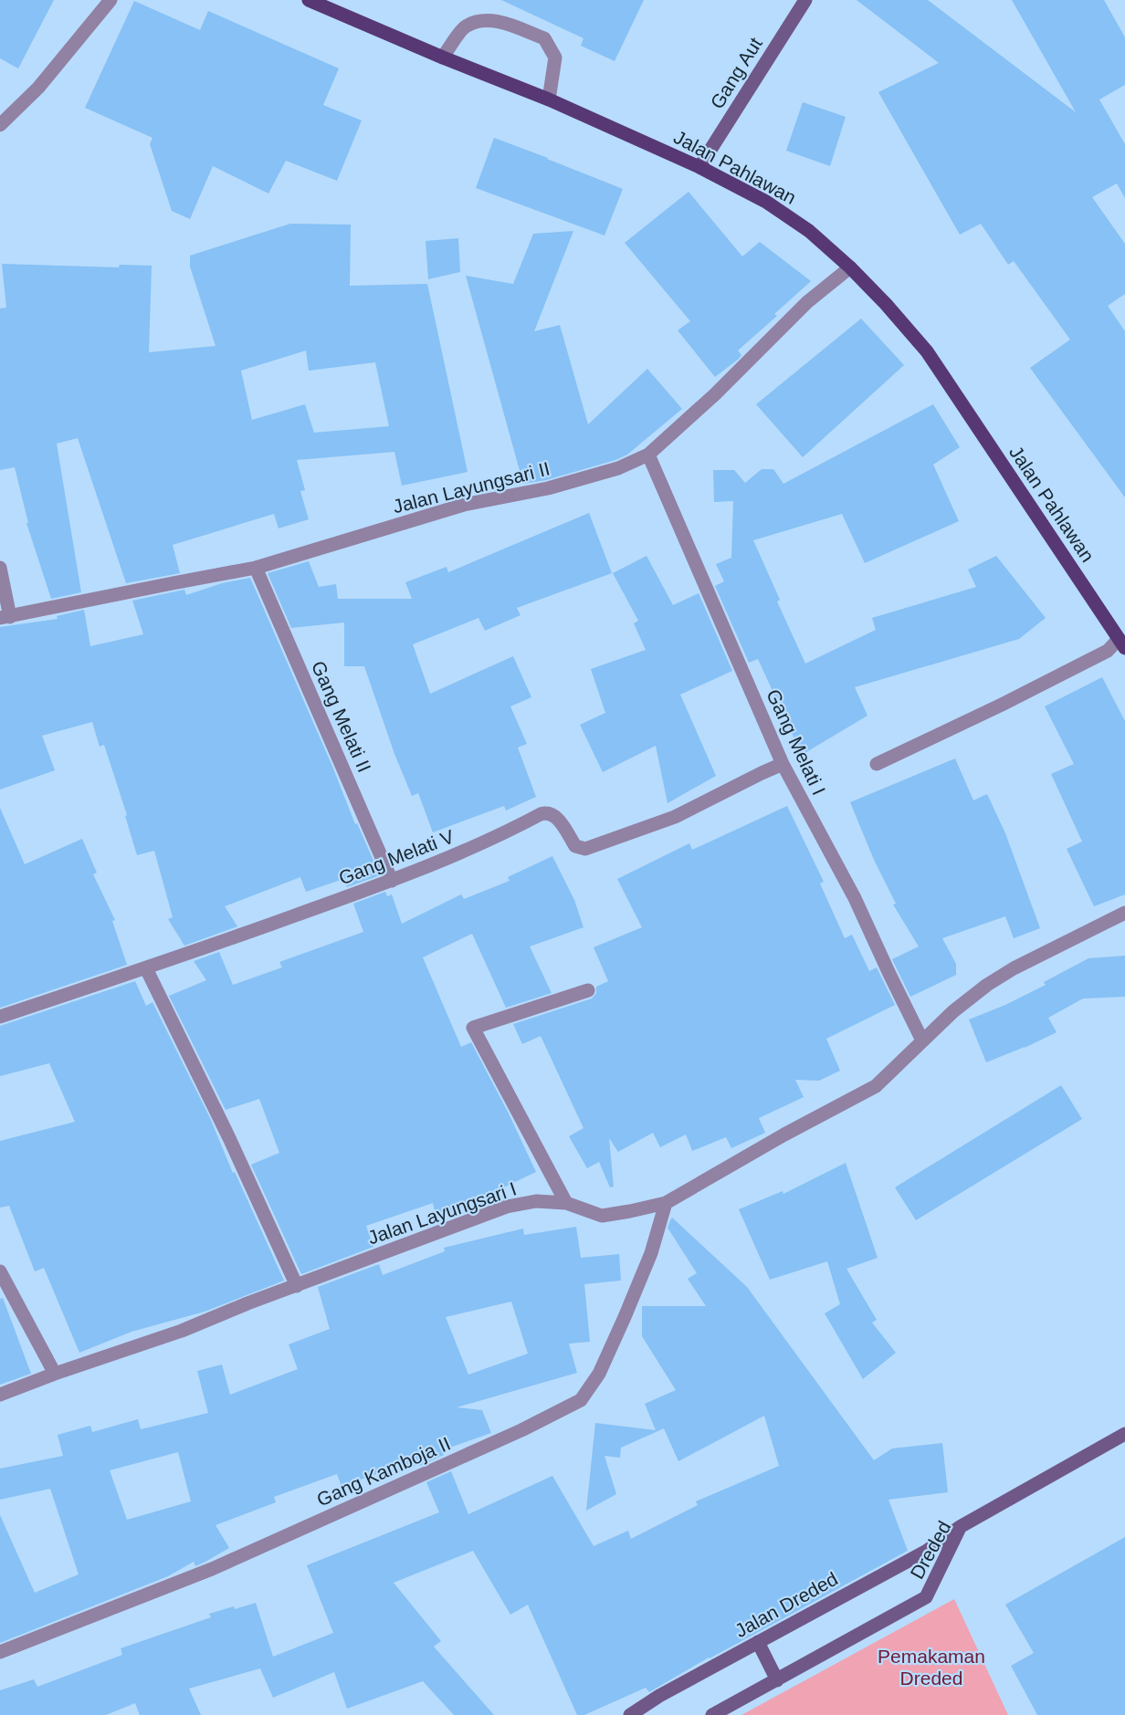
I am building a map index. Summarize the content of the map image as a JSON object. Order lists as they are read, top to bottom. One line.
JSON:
{"streets":{"main road":["Jalan Pahlawan"],"street":["Gang Aut","Jalan Layungsari II","Gang Melati II","Gang Melati I","Gang Melati V","Jalan Layungsari I","Gang Kamboja II","Dreded","Jalan Dreded"]},"crossings":[["Gang Aut","Jalan Pahlawan"],["Jalan Pahlawan","Jalan Layungsari II"],["Jalan Layungsari II","Gang Melati II"],["Jalan Layungsari II","Gang Melati I"],["Gang Melati II","Gang Melati V"],["Gang Melati I","Gang Melati V"],["Gang Melati I","Jalan Layungsari I"],["Jalan Layungsari I","Gang Kamboja II"],["Dreded","Jalan Dreded"]],"parks":["Pemakaman Dreded"]}
